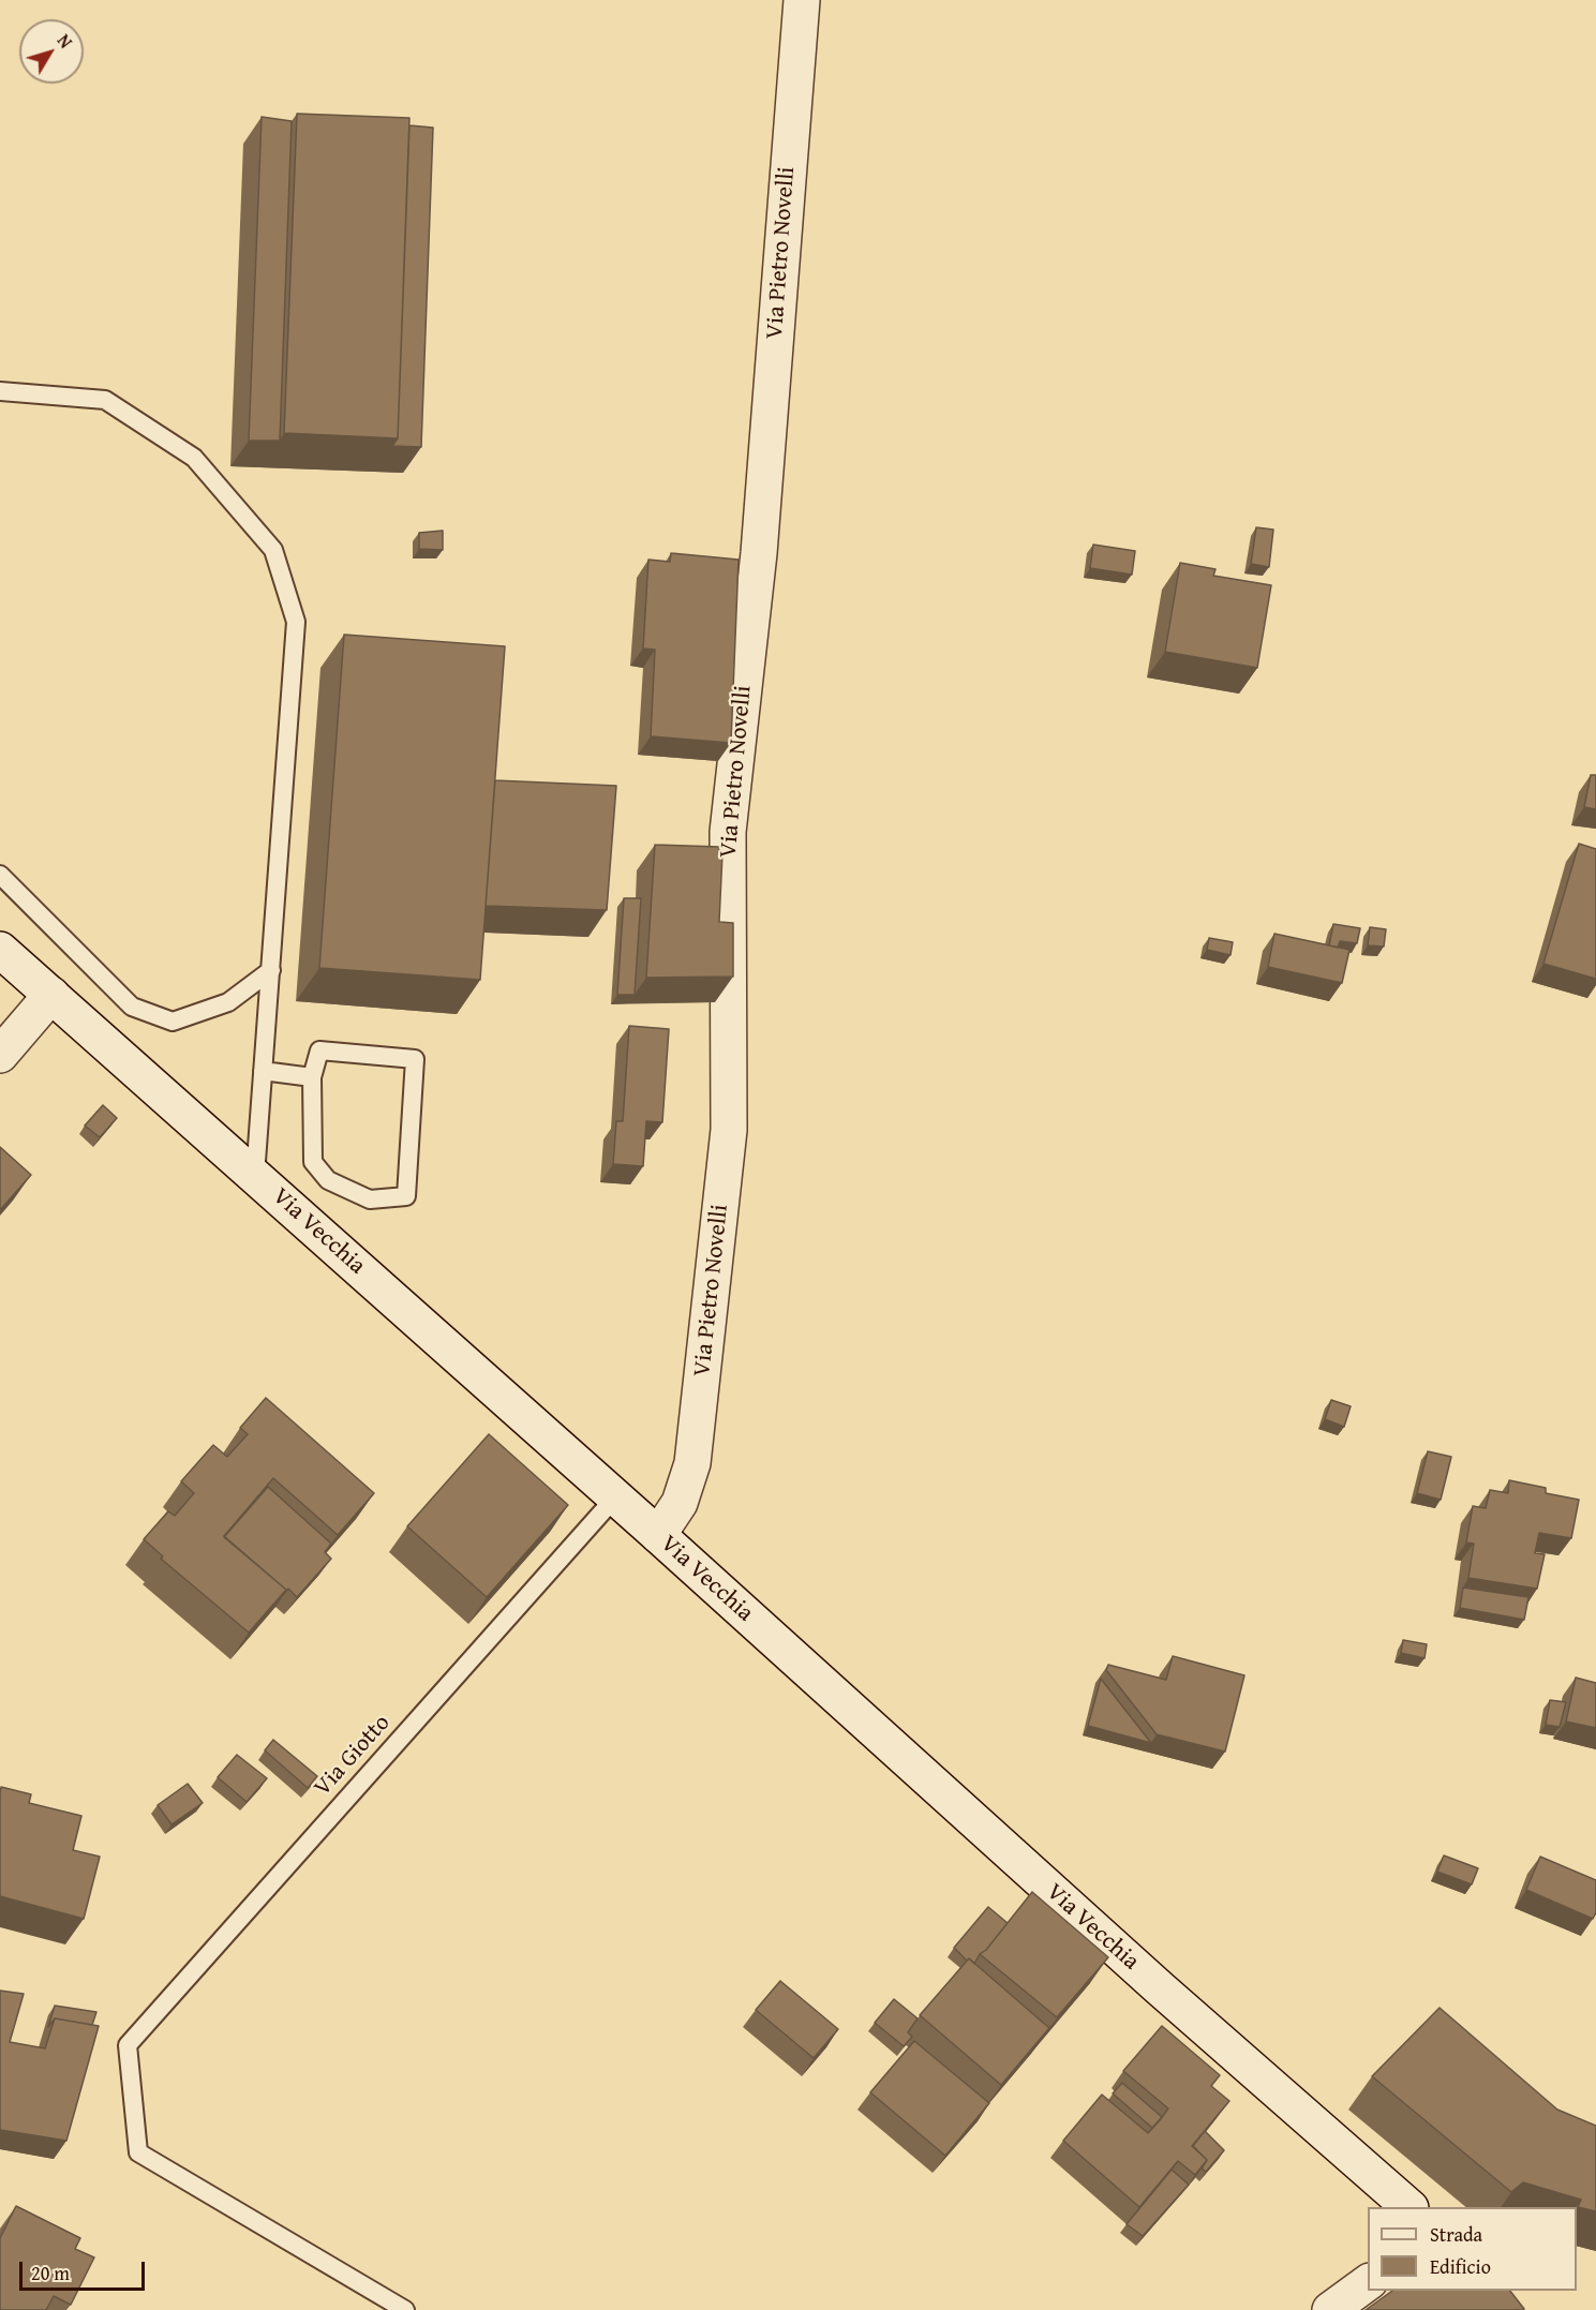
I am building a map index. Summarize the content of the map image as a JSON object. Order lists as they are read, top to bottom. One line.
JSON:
{"streets":{"street":["Via Pietro Novelli","Via Vecchia"],"lane":["Via Giotto"]},"crossings":[["Via Pietro Novelli","Via Vecchia"],["Via Vecchia","Via Giotto"]],"legend":["Strada","Edificio"],"scale_bar":"20 m","north":"top right"}
